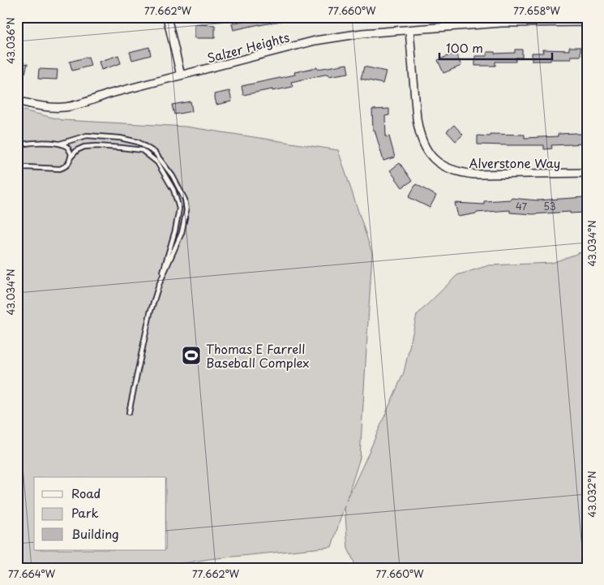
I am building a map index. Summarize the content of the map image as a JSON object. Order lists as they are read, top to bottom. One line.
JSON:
{"streets":{"street":["Salzer Heights","Alverstone Way"]},"crossings":[["Salzer Heights","Alverstone Way"]],"places":{"sports":["Thomas E Farrell Baseball Complex"]},"house_numbers":["47","53"],"legend":["Road","Park","Building"],"scale_bar":"100 m","coordinates":["77.662°W","77.660°W","77.658°W","43.036°N","43.034°N","43.032°N","77.664°W"]}
